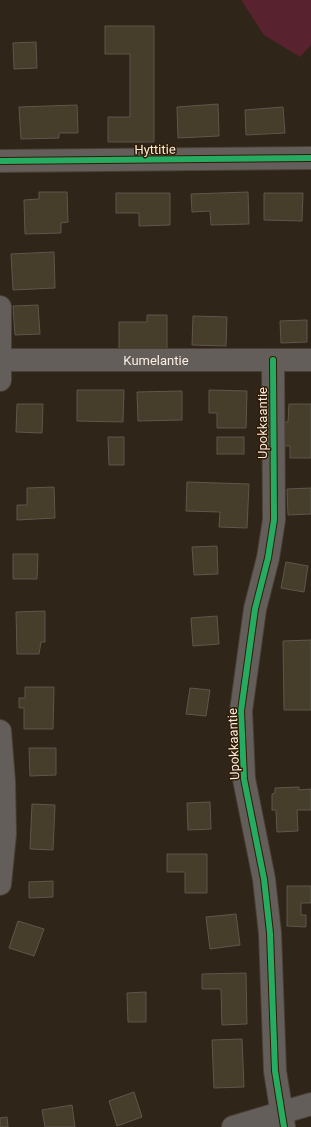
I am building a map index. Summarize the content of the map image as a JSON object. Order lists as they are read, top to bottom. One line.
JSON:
{"streets":{"street":["Hyttitie","Kumelantie","Upokkaantie"]},"crossings":[["Kumelantie","Upokkaantie"]]}
